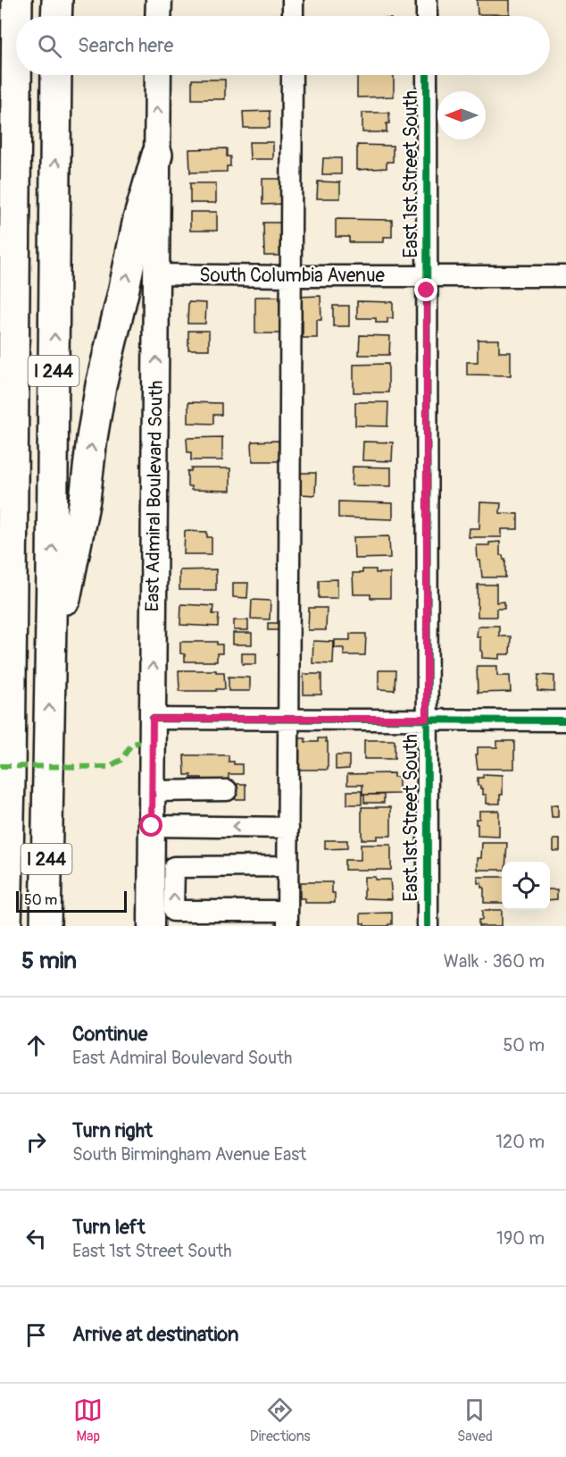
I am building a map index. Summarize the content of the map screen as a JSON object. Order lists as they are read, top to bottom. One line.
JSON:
{"streets":{"highway":["I 244"],"main road":["East Admiral Boulevard South"],"street":["East 1st Street South","South Columbia Avenue"]},"crossings":[["East 1st Street South","South Columbia Avenue"],["South Columbia Avenue","East Admiral Boulevard South"]],"one_way":["East Admiral Boulevard South"],"scale_bar":"50 m","north":"left","page":{"search":"Search here","scale":"50 m","heading":["5 min","Walk · 360 m"],"list":[["Continue","East Admiral Boulevard South","50 m"],["Turn right","South Birmingham Avenue East","120 m"],["Turn left","East 1st Street South","190 m"],"Arrive at destination"],"nav":["Map","Directions","Saved"]}}
